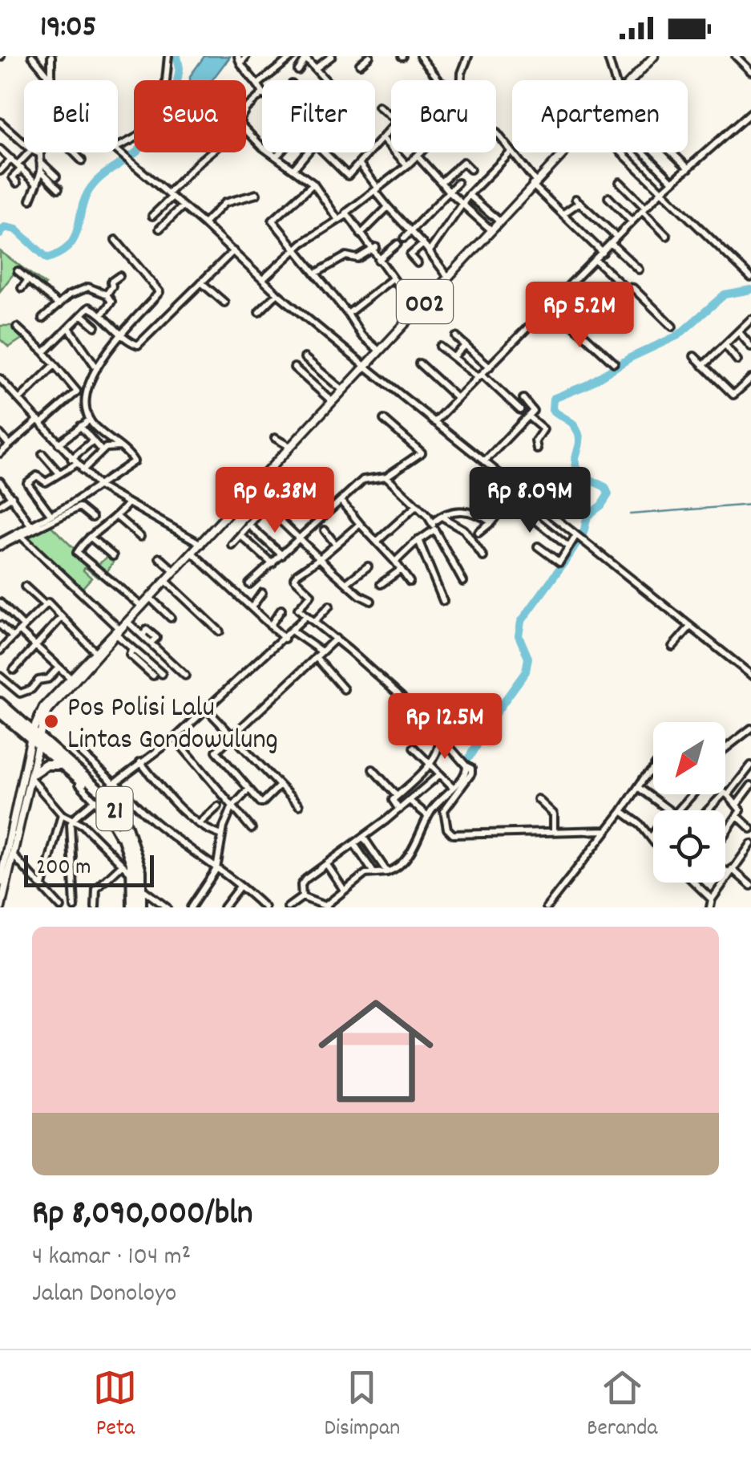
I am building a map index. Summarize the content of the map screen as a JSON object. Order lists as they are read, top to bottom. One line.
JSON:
{"streets":{"highway":["21"],"main road":["002"]},"crossings":[["002","21"]],"places":["Pos Polisi Lalu Lintas Gondowulung"],"scale_bar":"200 m","north":"bottom left","page":{"status":"19:05","chip":["Beli","Sewa","Filter","Baru","Apartemen"],"price":["Rp 5.2M","Rp 6.38M","Rp 8.09M","Rp 12.5M"],"scale":"200 m","list":[{"name":"Rp 8,090,000/bln","note":"4 kamar · 104 m² · Jalan Donoloyo"}],"tabs":["Peta","Disimpan","Beranda"]}}
